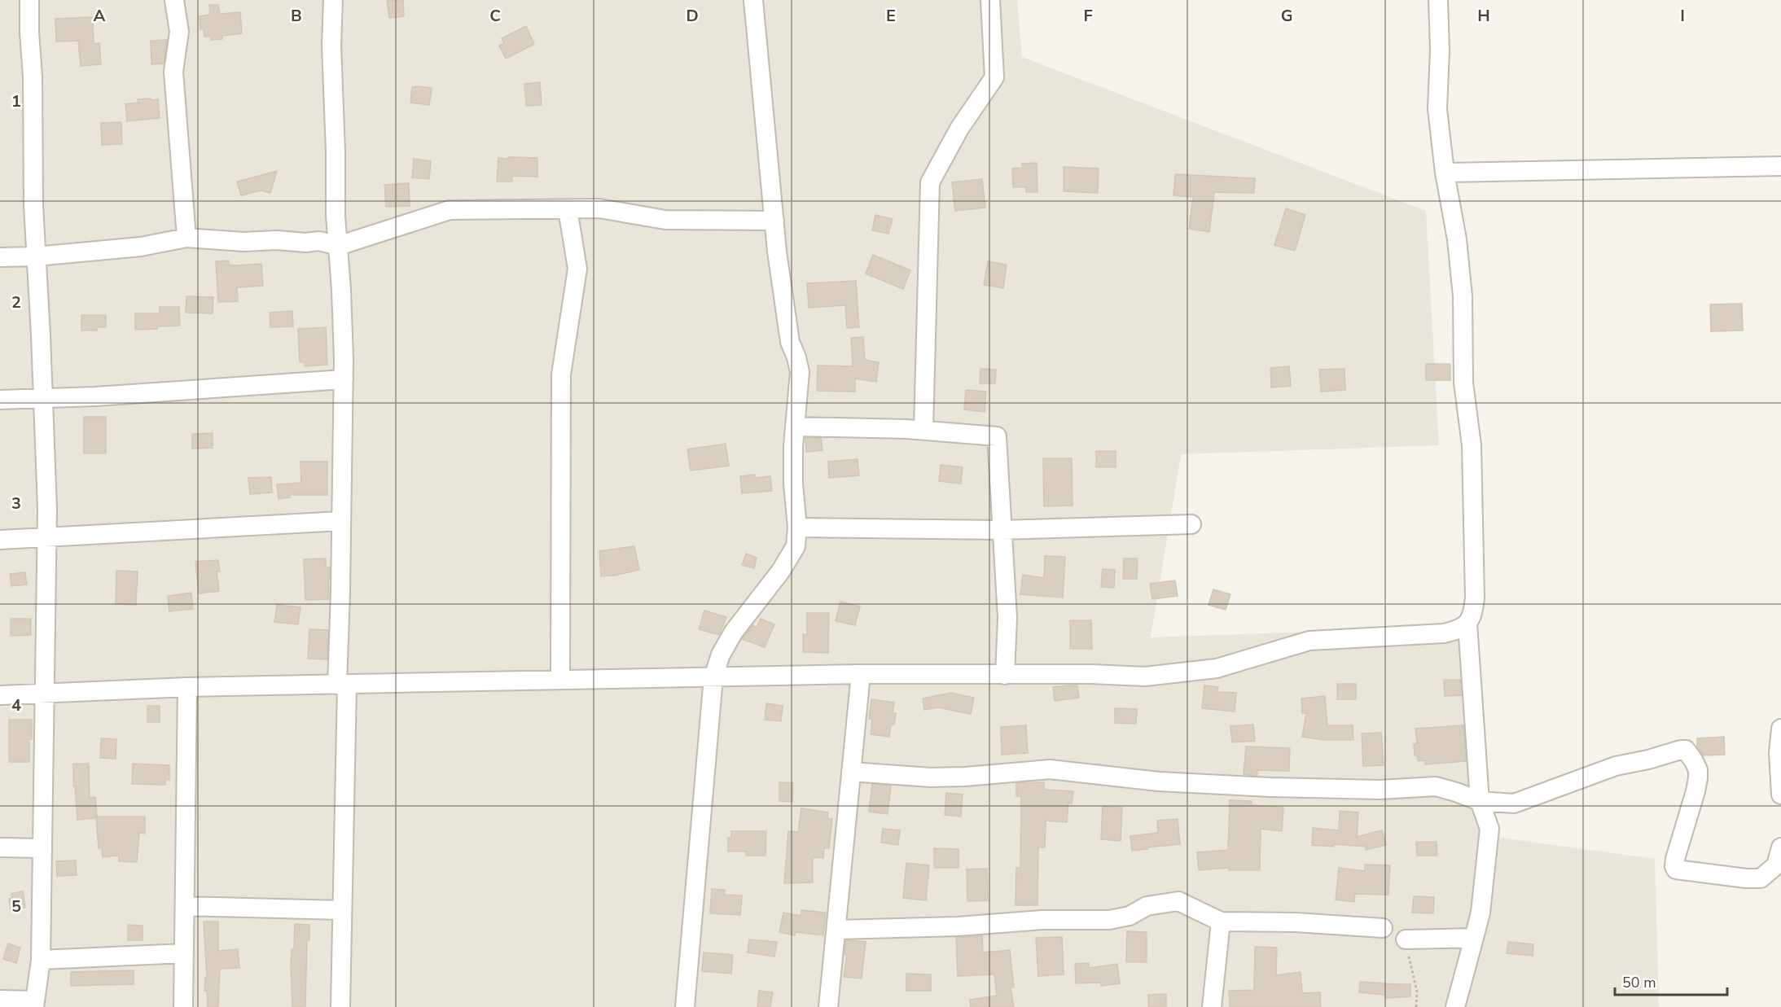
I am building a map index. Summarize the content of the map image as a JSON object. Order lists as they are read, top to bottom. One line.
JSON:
{"scale_bar":"50 m","grid":{"columns":["A","B","C","D","E","F","G","H","I"],"rows":["1","2","3","4","5"]}}
